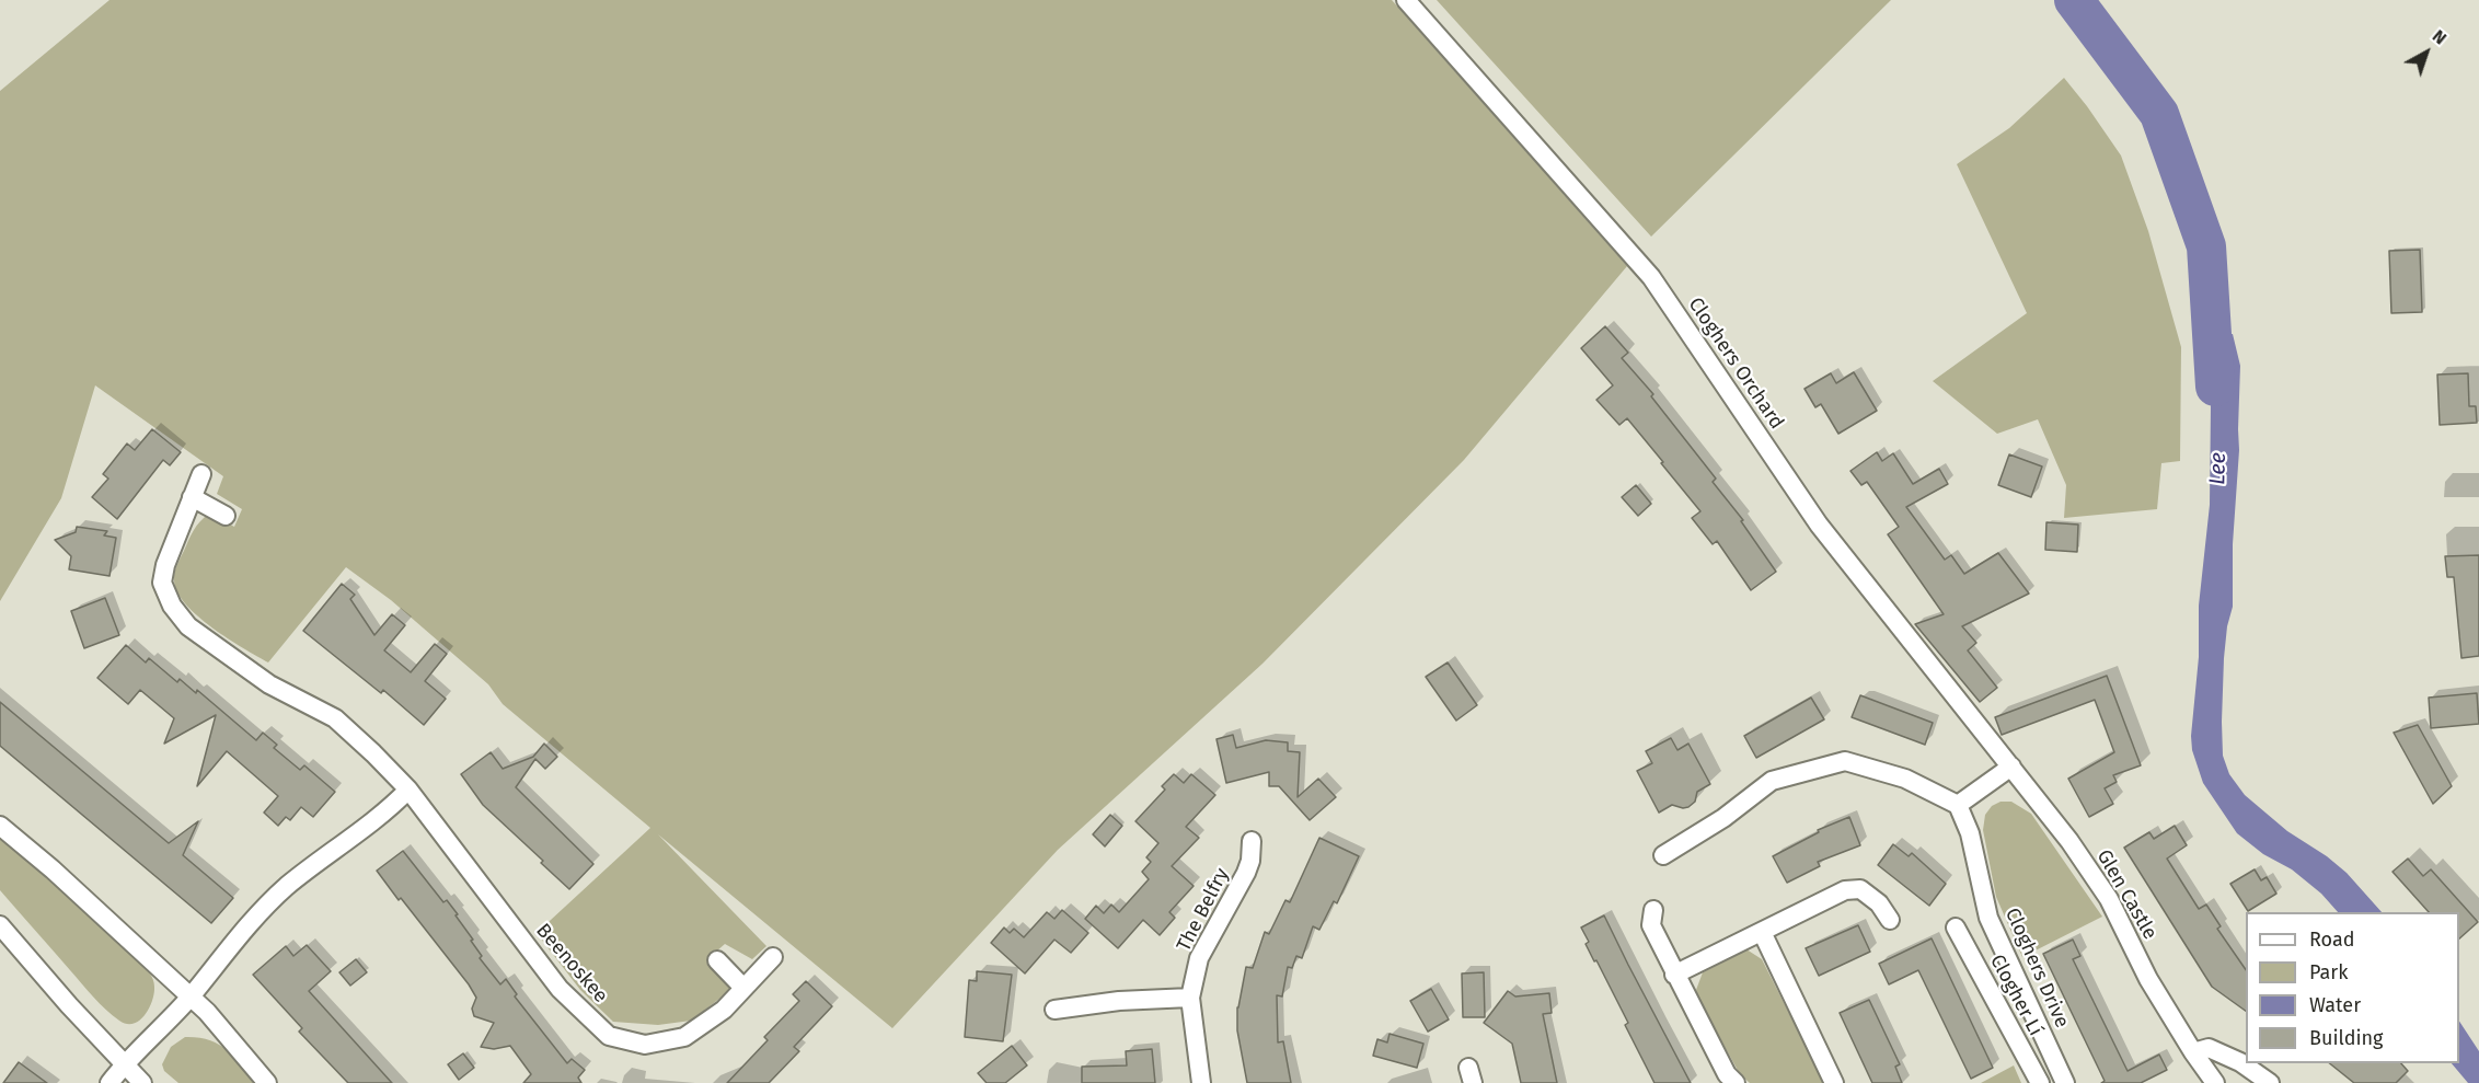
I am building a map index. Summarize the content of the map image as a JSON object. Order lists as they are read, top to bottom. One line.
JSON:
{"streets":{"street":["Cloghers Orchard","Glen Castle","The Belfry","Beenoskee","Cloghers Drive","Clogher Lí"]},"crossings":[["Cloghers Orchard","Glen Castle"]],"water":["Lee"],"legend":["Road","Park","Water","Building"],"north":"top right"}
